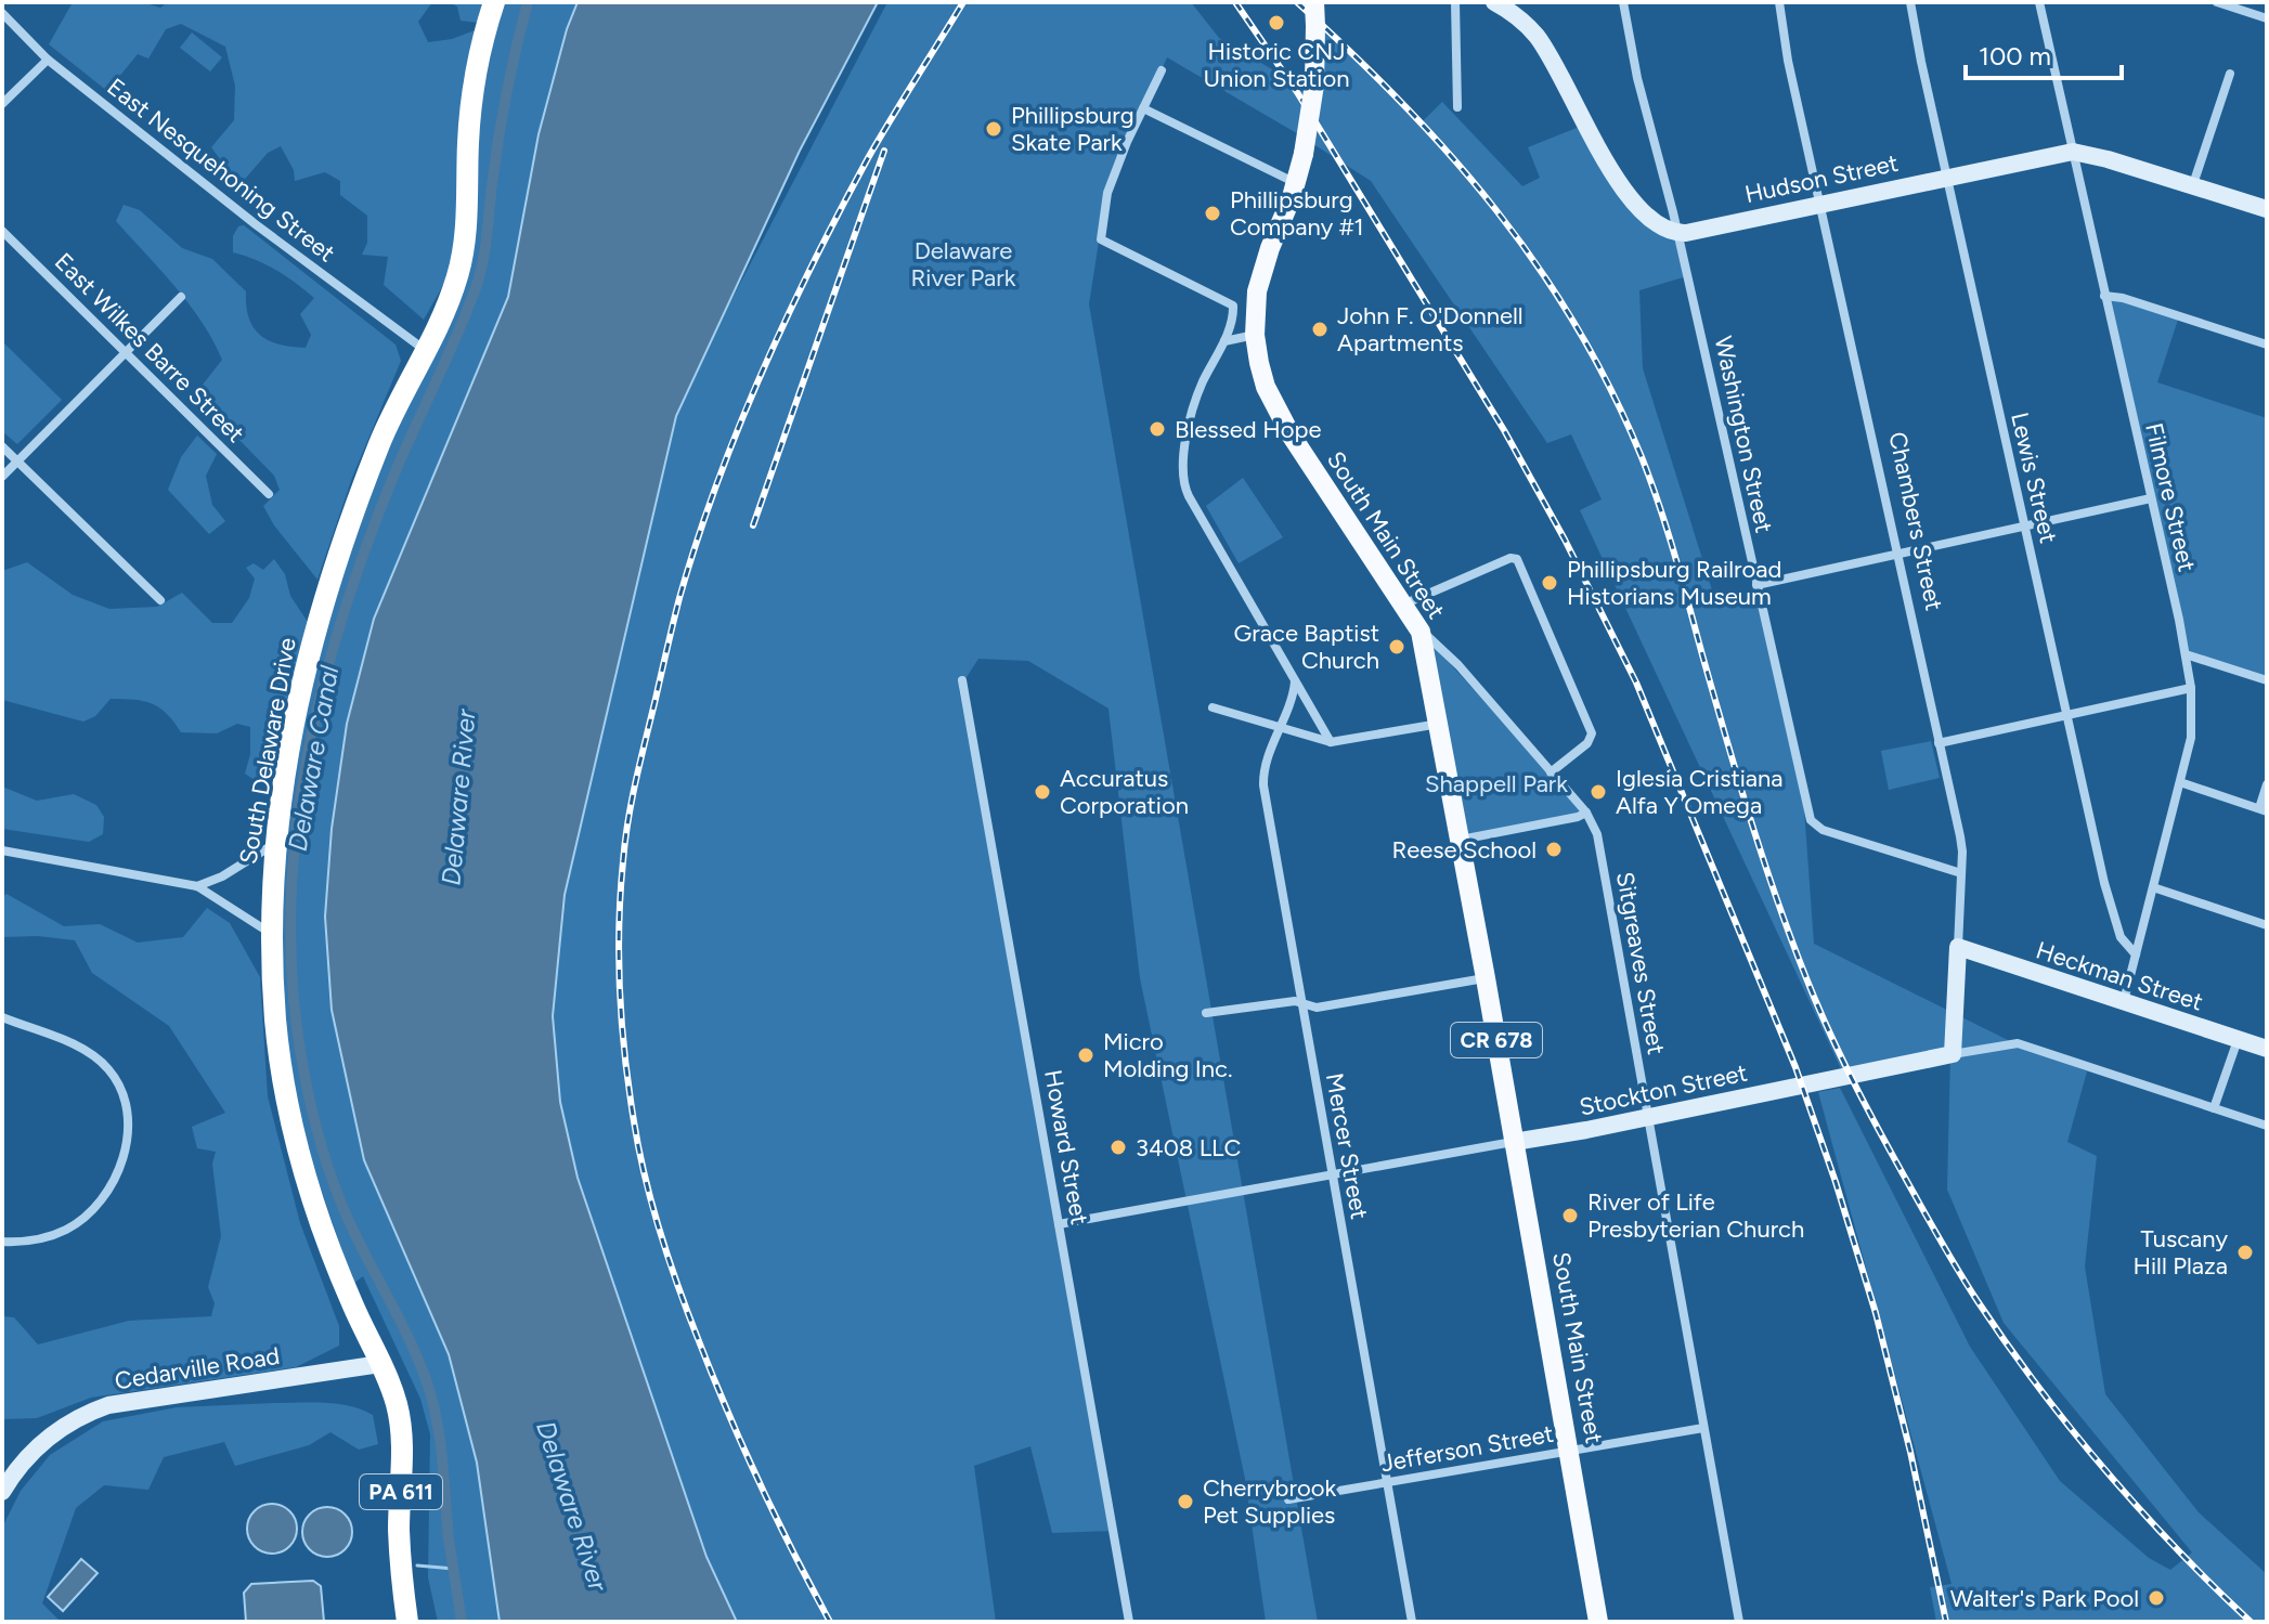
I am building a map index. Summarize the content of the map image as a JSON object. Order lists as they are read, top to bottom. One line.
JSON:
{"streets":{"highway":["South Delaware Drive","PA 611"],"main road":["South Main Street","CR 678"],"street":["East Nesquehoning Street","Hudson Street","East Wilkes Barre Street","Washington Street","Lewis Street","Filmore Street","Chambers Street","Sitgreaves Street","Heckman Street","Stockton Street","Mercer Street","Howard Street","Cedarville Road","Jefferson Street"]},"crossings":[["East Nesquehoning Street","South Delaware Drive"],["Hudson Street","Washington Street"],["Hudson Street","Lewis Street"],["Hudson Street","Filmore Street"],["Hudson Street","Chambers Street"],["Washington Street","Chambers Street"],["Lewis Street","Filmore Street"],["Filmore Street","Heckman Street"],["Chambers Street","Heckman Street"],["Chambers Street","Stockton Street"],["South Main Street","Sitgreaves Street"],["South Main Street","Stockton Street"],["South Main Street","Jefferson Street"],["South Delaware Drive","Cedarville Road"],["Sitgreaves Street","Stockton Street"],["Sitgreaves Street","Jefferson Street"],["Stockton Street","Mercer Street"],["Stockton Street","Howard Street"],["Mercer Street","Jefferson Street"]],"water":["Delaware Canal","Delaware River"],"parks":["Delaware River Park","Shappell Park"],"places":["Historic CNJ Union Station","Phillipsburg Skate Park","Phillipsburg Company #1","John F. O'Donnell Apartments","Blessed Hope","Phillipsburg Railroad Historians Museum","Grace Baptist Church","Accuratus Corporation","Iglesia Cristiana Alfa Y Omega","Reese School","Micro Molding Inc.","3408 LLC","River of Life Presbyterian Church","Tuscany Hill Plaza","Cherrybrook Pet Supplies","Walter's Park Pool"],"scale_bar":"100 m"}
